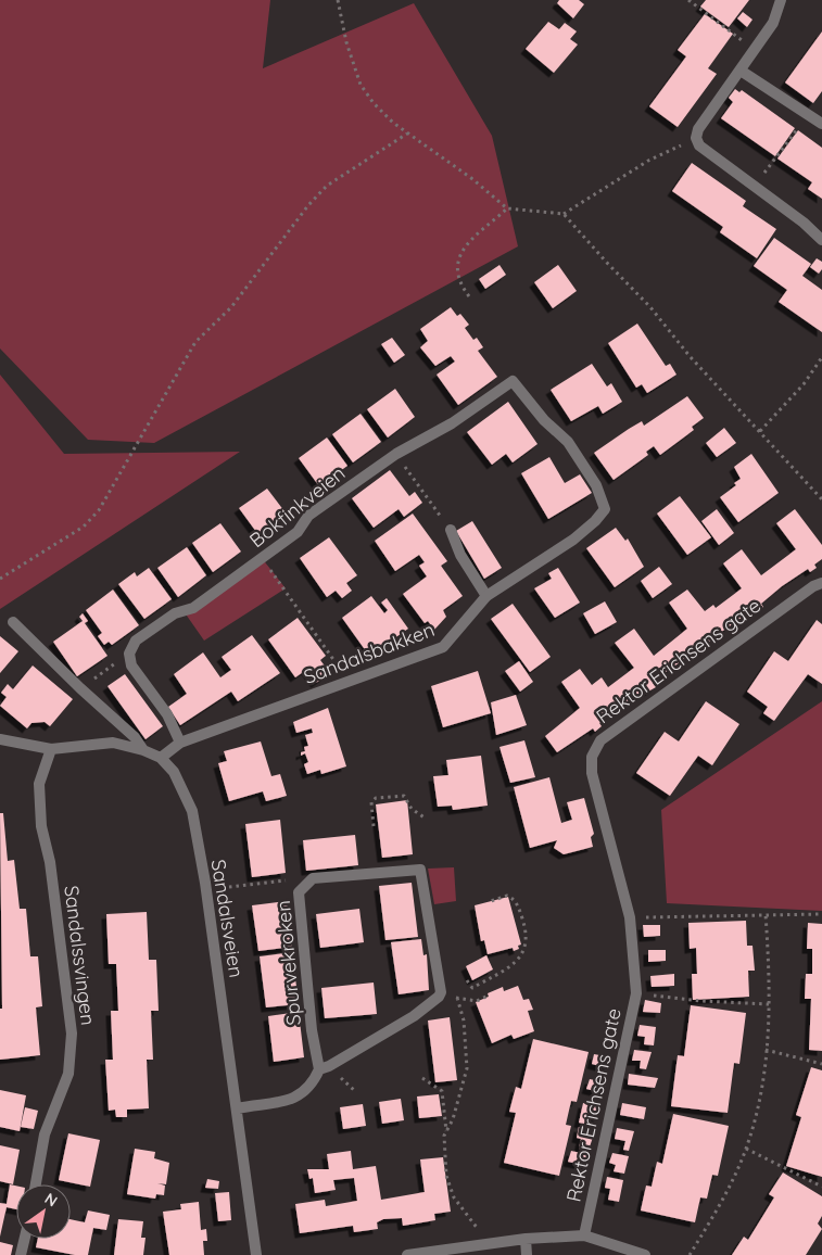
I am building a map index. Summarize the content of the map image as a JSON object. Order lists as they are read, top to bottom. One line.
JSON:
{"streets":{"street":["Bokfinkveien","Sandalsbakken","Rektor Erichsens gate","Sandalsveien","Sandalssvingen","Spurvekroken"]},"crossings":[["Bokfinkveien","Sandalsbakken"],["Sandalsbakken","Sandalsveien"],["Sandalsveien","Sandalssvingen"]],"north":"top right"}
